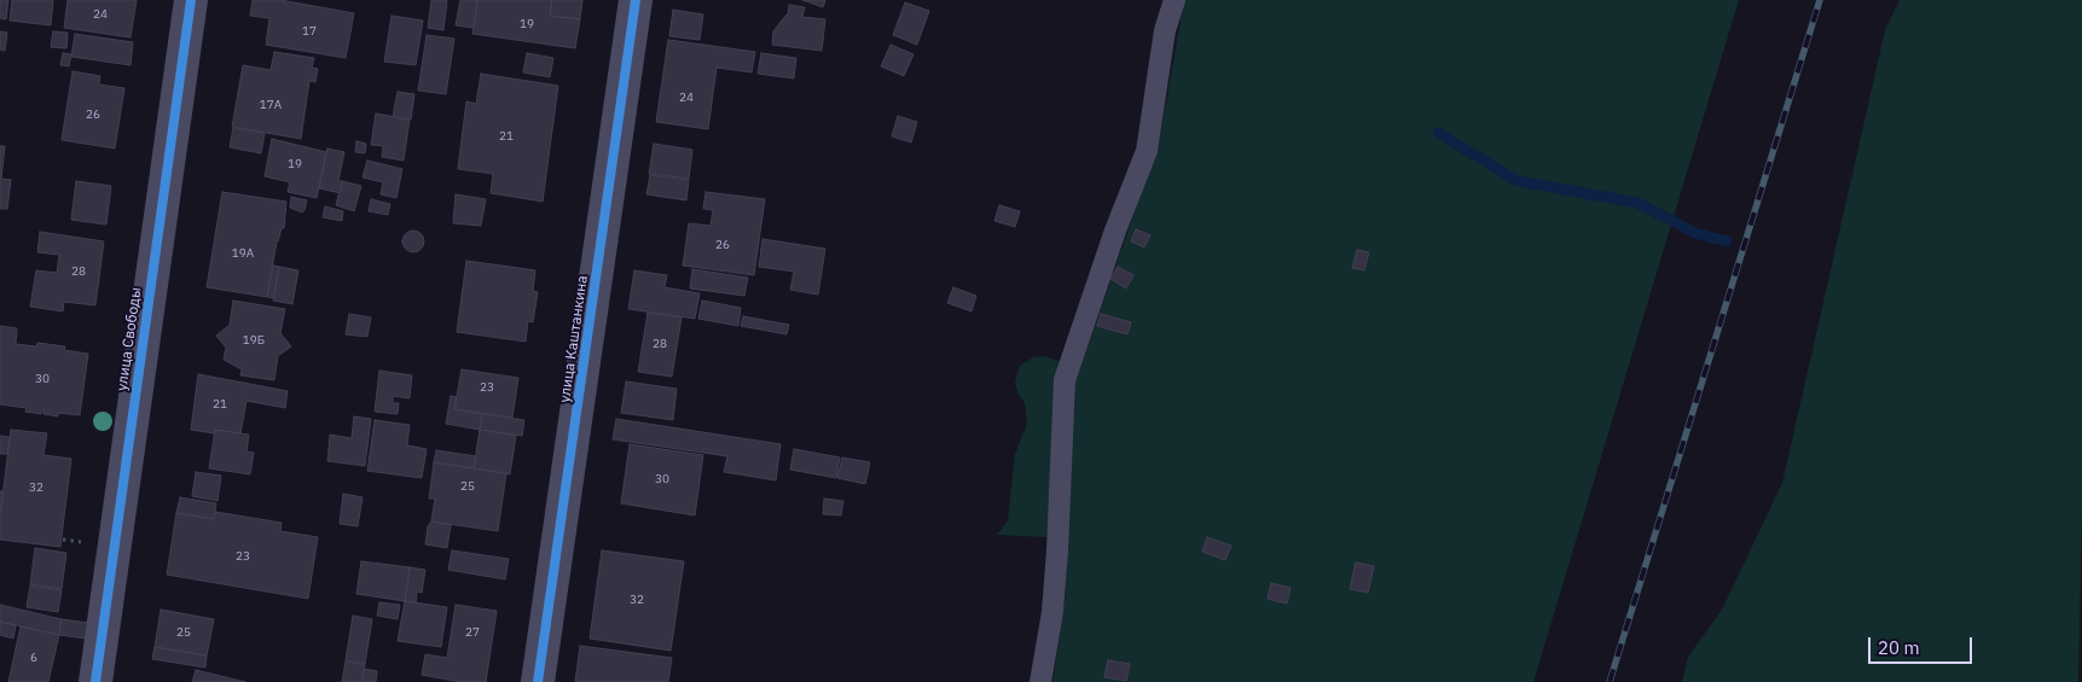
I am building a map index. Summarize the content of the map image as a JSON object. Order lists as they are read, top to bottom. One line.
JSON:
{"streets":{"street":["улица Свободы","улица Каштанкина"]},"house_numbers":["24","19","17","24","17А","26","21","19","26","19А","28","19Б","28","30","23","21","30","25","32","23","32","25","27","6"],"scale_bar":"20 m"}
